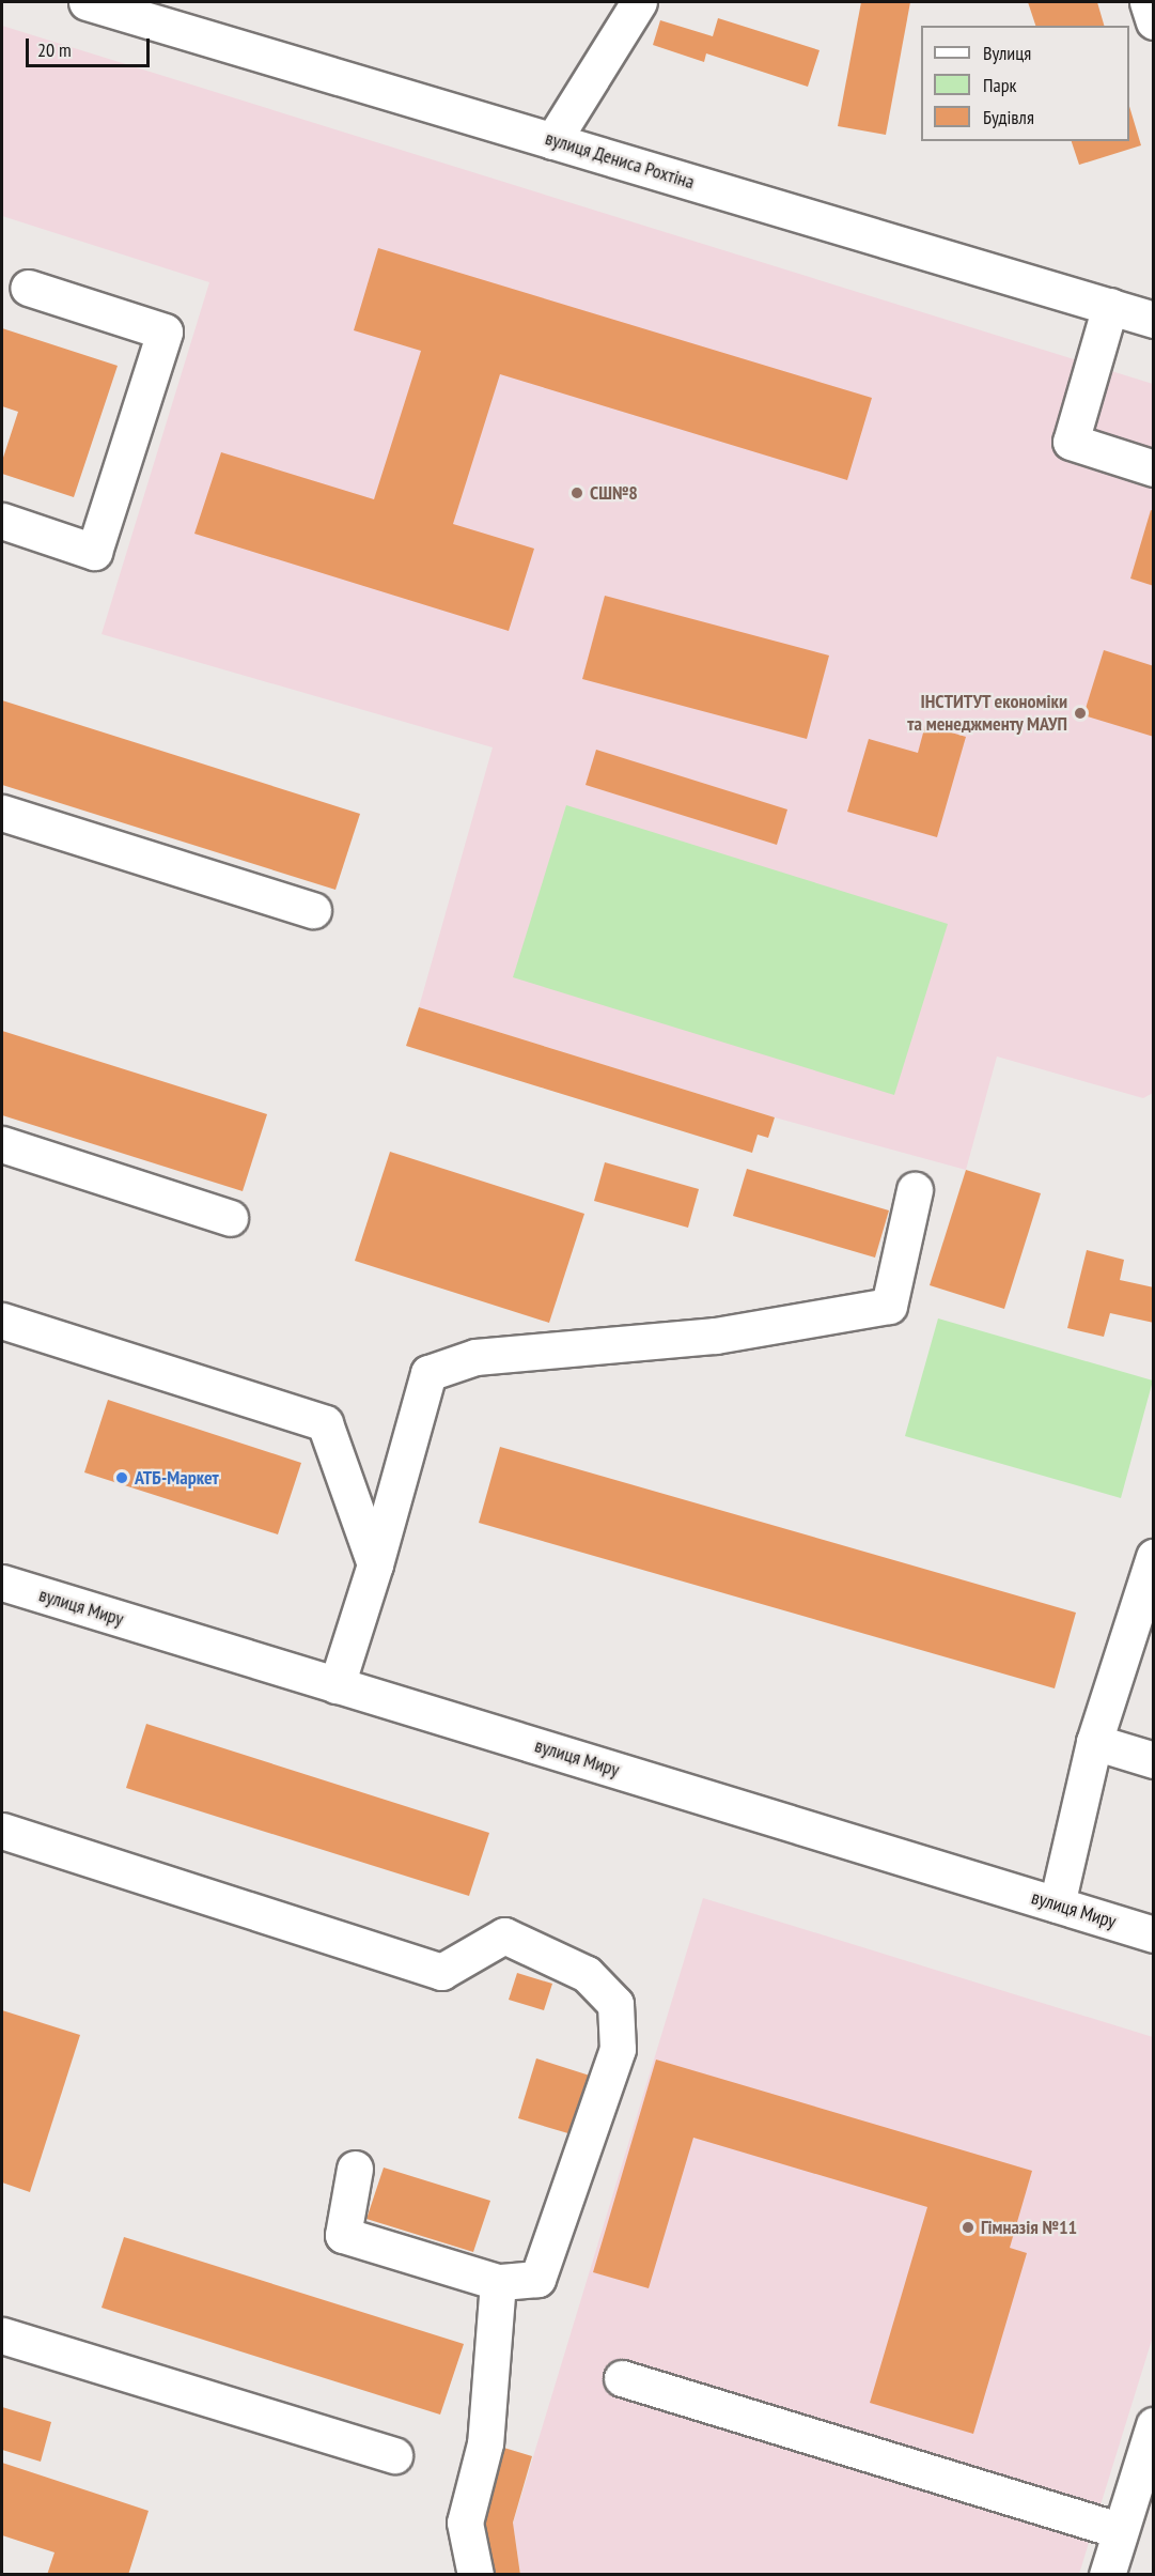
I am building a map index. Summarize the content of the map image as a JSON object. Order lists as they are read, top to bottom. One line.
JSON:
{"streets":{"street":["вулиця Дениса Рохтіна","вулиця Миру"]},"places":["СШ№8","ІНСТИТУТ економіки та менеджменту МАУП","АТБ-Маркет","Гімназія №11"],"legend":["Вулиця","Парк","Будівля"],"scale_bar":"20 m"}
